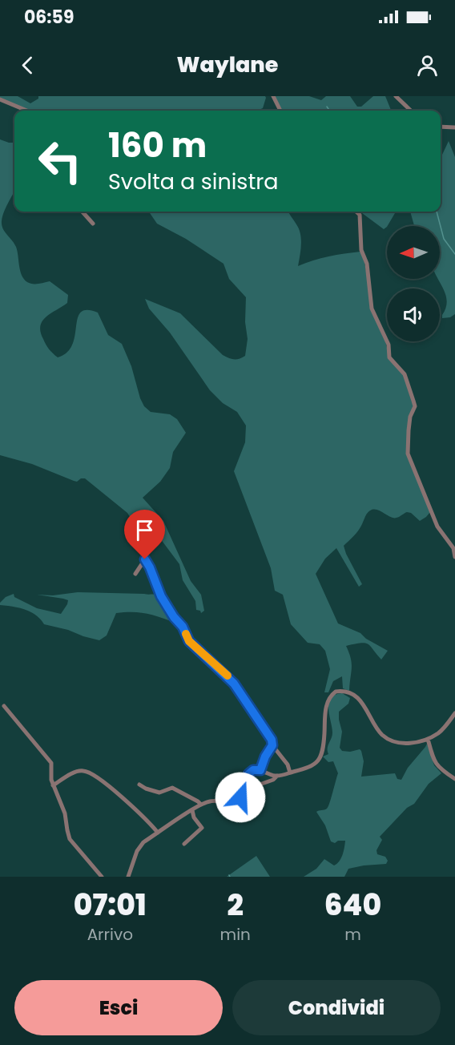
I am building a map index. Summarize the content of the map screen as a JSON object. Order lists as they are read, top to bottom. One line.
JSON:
{"north":"left","page":{"status":"06:59","header":"Waylane","turn":["160 m","Svolta a sinistra"],"eta":["07:01","Arrivo","2","min","640","m"],"buttons":["Esci","Condividi"]}}
